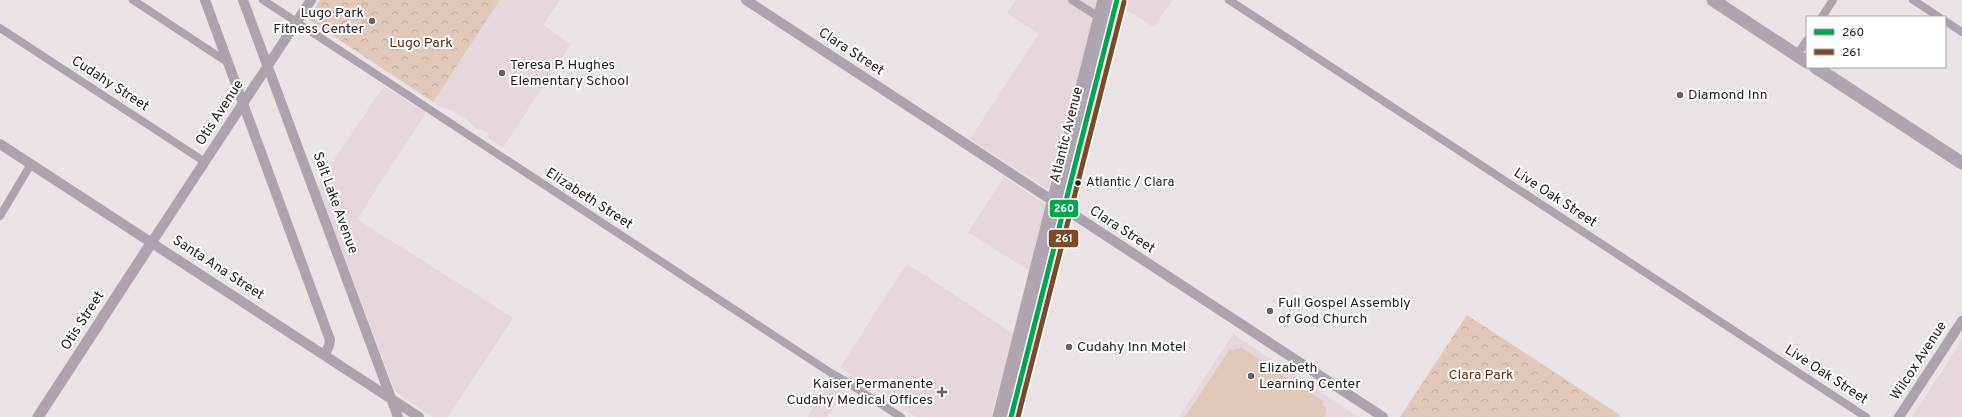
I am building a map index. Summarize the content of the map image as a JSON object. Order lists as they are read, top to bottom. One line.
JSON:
{"streets":{"main road":["Atlantic Avenue","Otis Street"],"street":["Clara Street","Cudahy Street","Otis Avenue","Live Oak Street","Elizabeth Street","Salt Lake Avenue","Santa Ana Street","Wilcox Avenue"]},"crossings":[["Clara Street","Atlantic Avenue"],["Cudahy Street","Otis Avenue"],["Otis Avenue","Elizabeth Street"],["Otis Avenue","Salt Lake Avenue"],["Otis Avenue","Santa Ana Street"],["Otis Avenue","Otis Street"],["Salt Lake Avenue","Santa Ana Street"],["Santa Ana Street","Otis Street"]],"parks":["Lugo Park","Clara Park"],"places":{"other":["Lugo Park Fitness Center","Teresa P. Hughes Elementary School","Diamond Inn","Atlantic / Clara","Full Gospel Assembly of God Church","Cudahy Inn Motel","Elizabeth Learning Center"],"health":["Kaiser Permanente Cudahy Medical Offices"]},"lines":["transit line 260","transit line 261"],"legend":["260","261"]}
